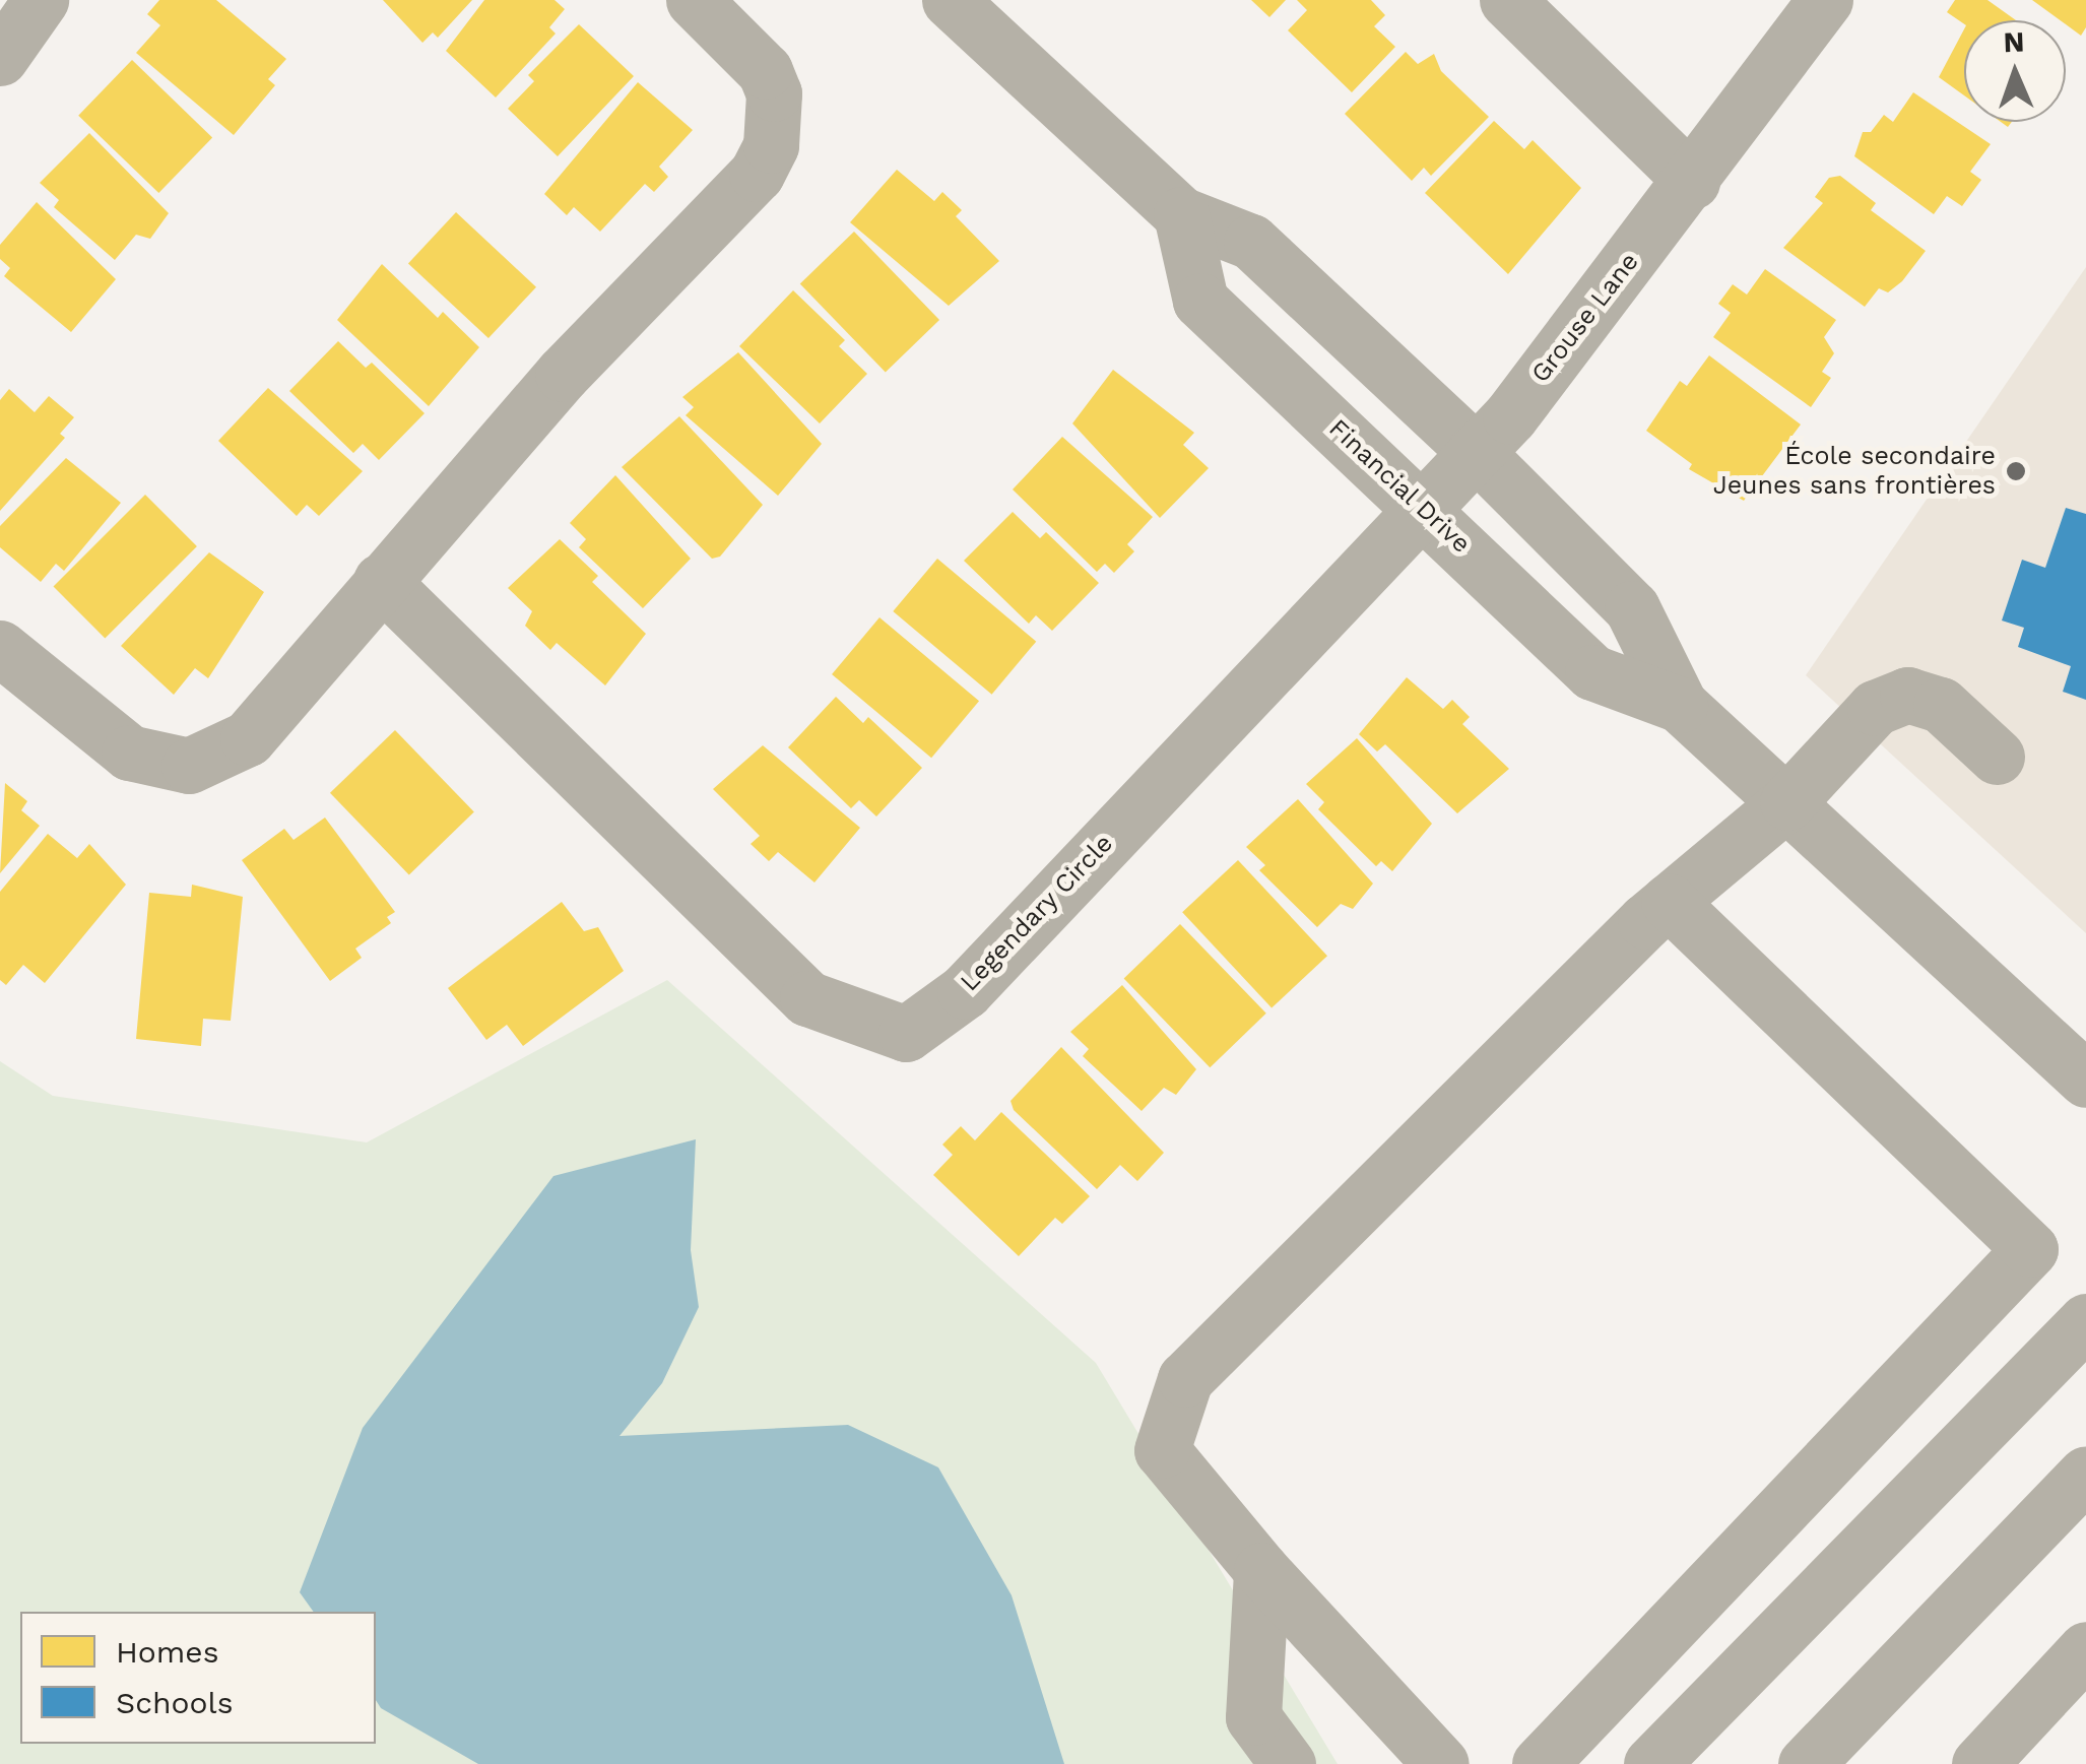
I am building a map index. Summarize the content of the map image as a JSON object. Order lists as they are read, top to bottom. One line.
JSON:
{"streets":{"street":["Grouse Lane","Financial Drive","Legendary Circle"]},"crossings":[["Grouse Lane","Financial Drive"],["Grouse Lane","Legendary Circle"],["Financial Drive","Legendary Circle"]],"places":["École secondaire Jeunes sans frontières"],"legend":["Homes","Schools"],"north":"top"}
